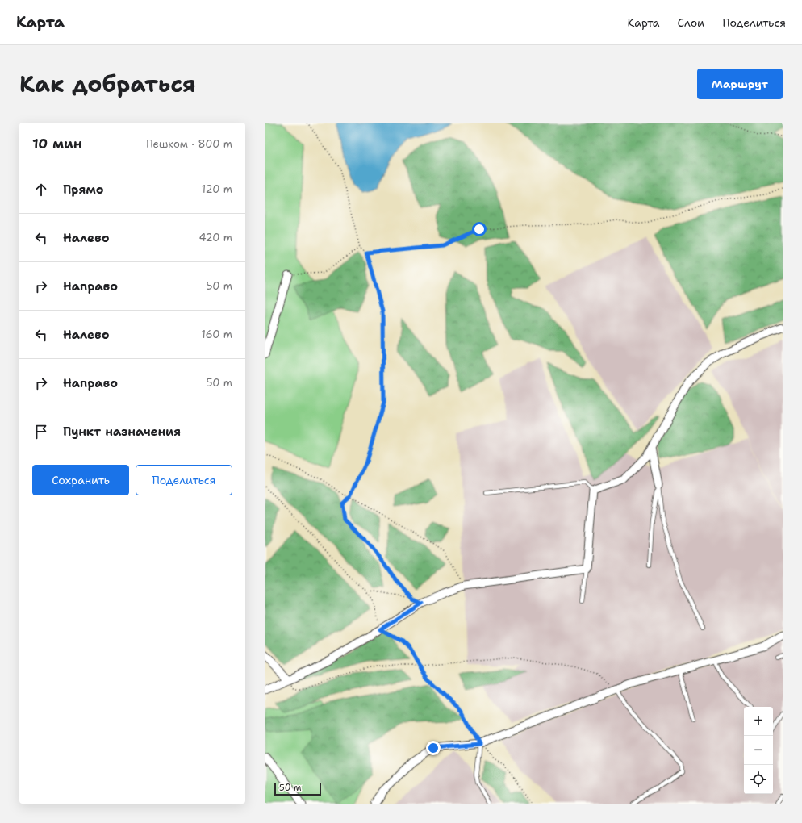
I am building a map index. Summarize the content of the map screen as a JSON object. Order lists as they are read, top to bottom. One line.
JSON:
{"scale_bar":"50 m","page":{"header":"Карта","nav":["Карта","Слои","Поделиться"],"title":"Как добраться","buttons":["Маршрут",["Сохранить","Поделиться"]],"heading":["10 мин","Пешком · 800 m"],"list":[["Прямо","120 m"],["Налево","420 m"],["Направо","50 m"],["Налево","160 m"],["Направо","50 m"],"Пункт назначения"],"map_buttons":["+","−"],"scale":"50 m"}}
